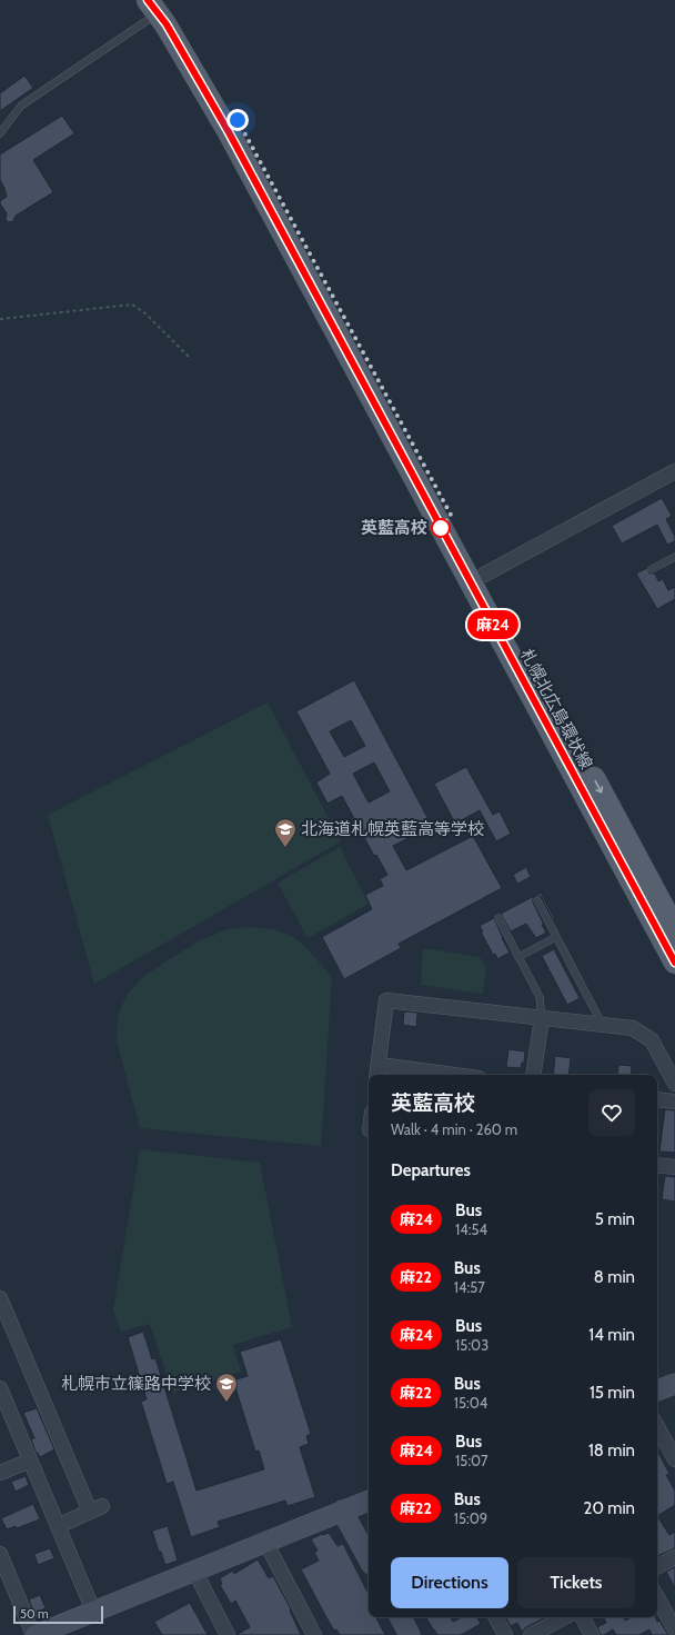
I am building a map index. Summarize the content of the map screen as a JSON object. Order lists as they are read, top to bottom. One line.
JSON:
{"streets":{"main road":["札幌北広島環状線"]},"places":{"other":["英藍高校"],"school or university":["北海道札幌英藍高等学校","札幌市立篠路中学校"]},"lines":["bus line 麻24"],"scale_bar":"50 m","page":{"on_map":"麻24","heading":[["英藍高校","Walk · 4 min · 260 m"],"Departures"],"list":[{"mark":"麻24","name":"Bus","note":"14:54","value":"5 min"},{"mark":"麻22","name":"Bus","note":"14:57","value":"8 min"},{"mark":"麻24","name":"Bus","note":"15:03","value":"14 min"},{"mark":"麻22","name":"Bus","note":"15:04","value":"15 min"},{"mark":"麻24","name":"Bus","note":"15:07","value":"18 min"},{"mark":"麻22","name":"Bus","note":"15:09","value":"20 min"}],"buttons":["Directions","Tickets"],"scale":"50 m"}}
